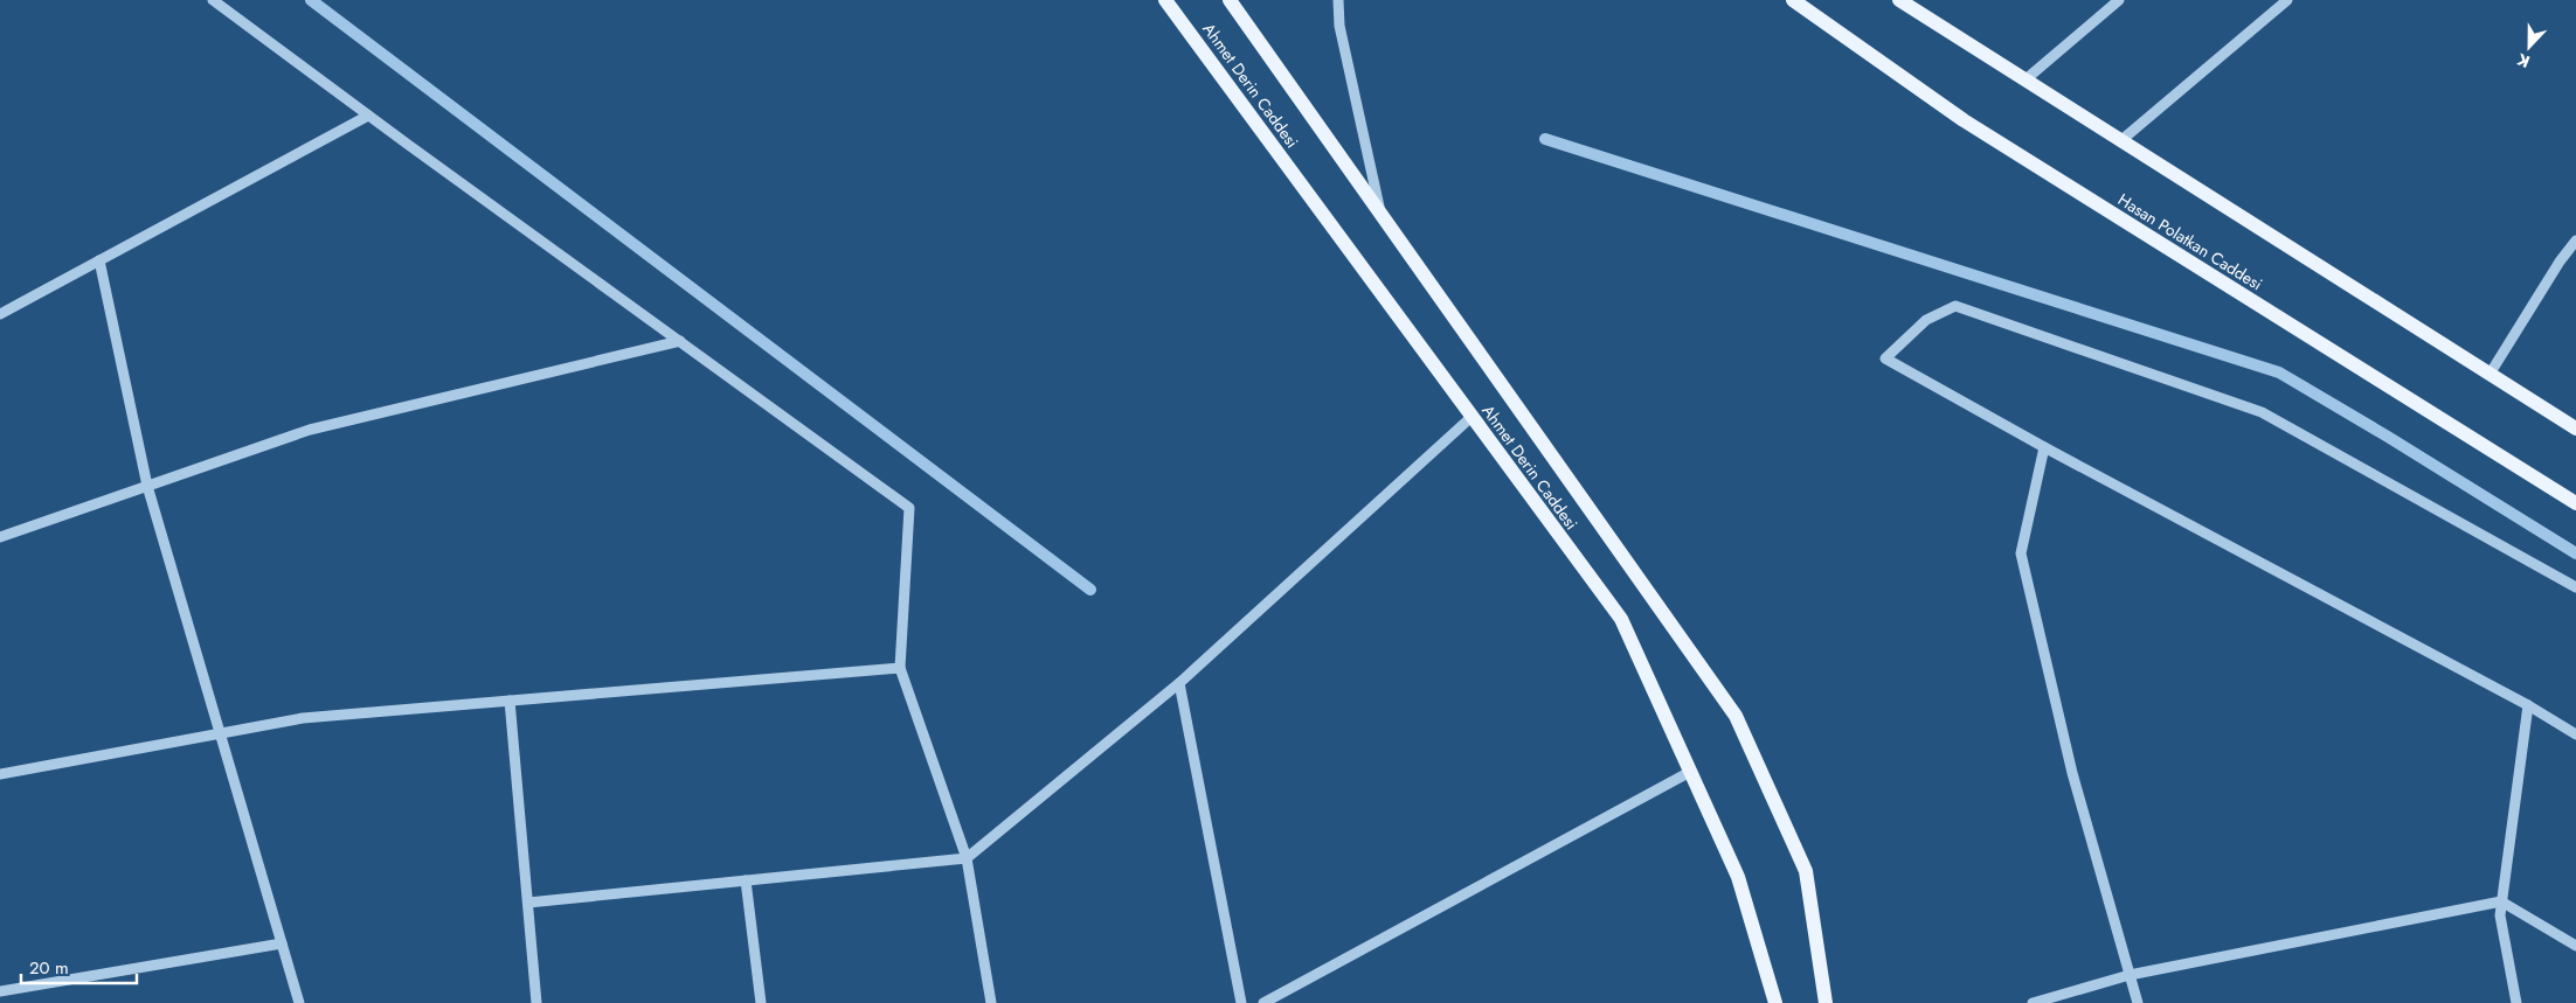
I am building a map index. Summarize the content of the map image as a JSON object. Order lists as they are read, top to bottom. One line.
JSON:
{"streets":{"main road":["Ahmet Derin Caddesi","Hasan Polatkan Caddesi"]},"scale_bar":"20 m","north":"bottom"}
